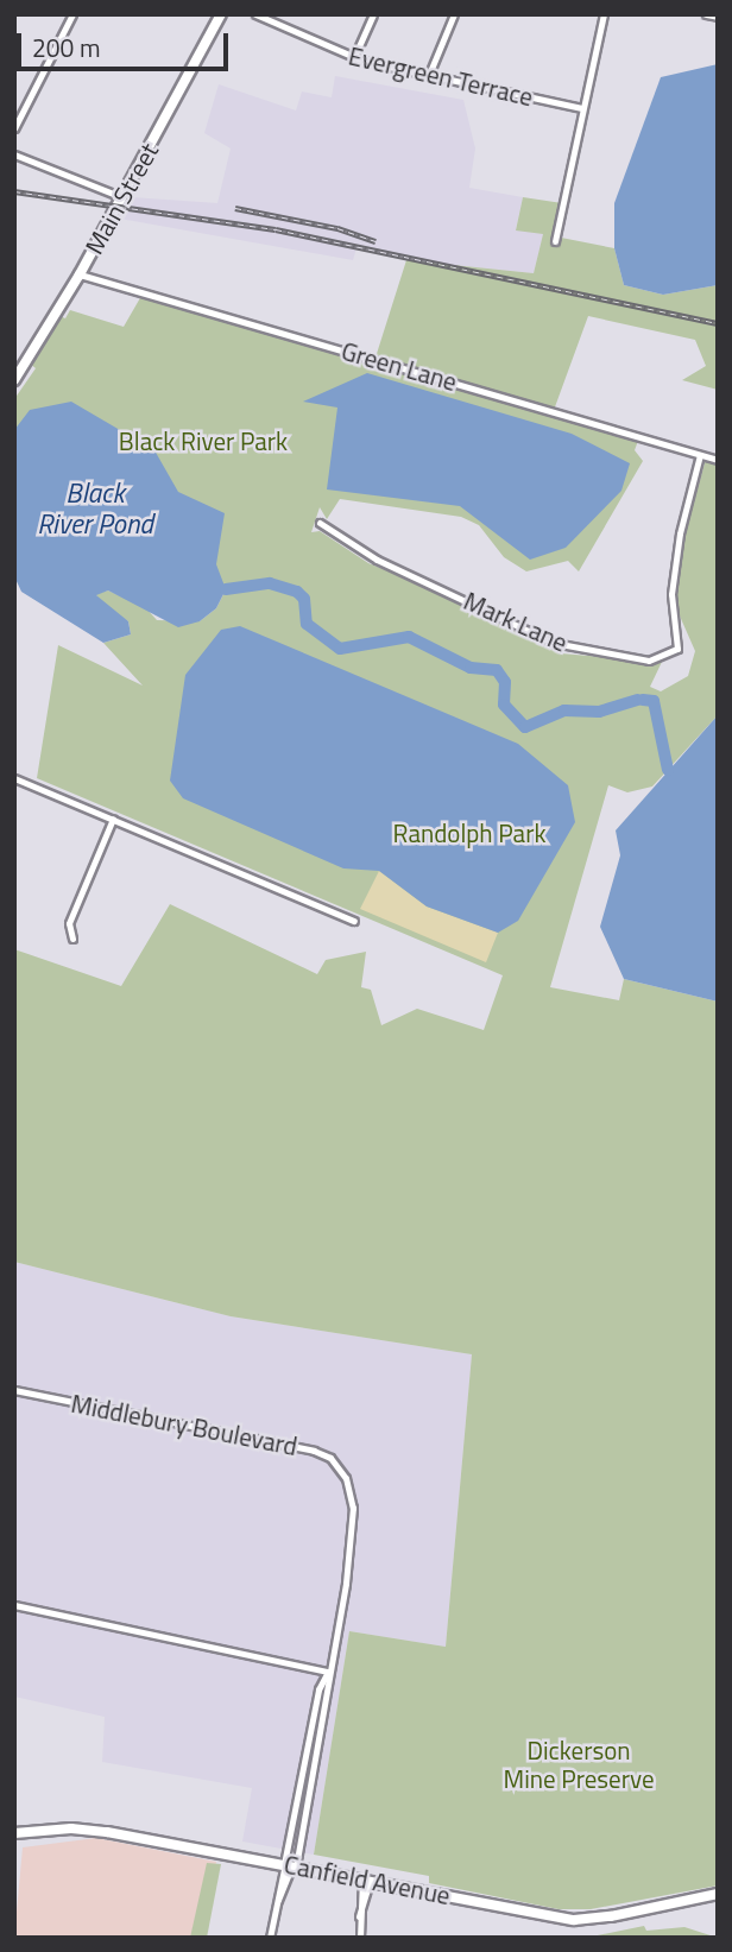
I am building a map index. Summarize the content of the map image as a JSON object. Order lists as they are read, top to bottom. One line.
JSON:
{"streets":{"street":["Evergreen Terrace","Main Street","Green Lane","Mark Lane","Middlebury Boulevard","Canfield Avenue"]},"crossings":[["Main Street","Green Lane"],["Green Lane","Mark Lane"],["Middlebury Boulevard","Canfield Avenue"]],"water":["Black River Pond"],"parks":["Black River Park","Randolph Park","Dickerson Mine Preserve"],"scale_bar":"200 m"}
